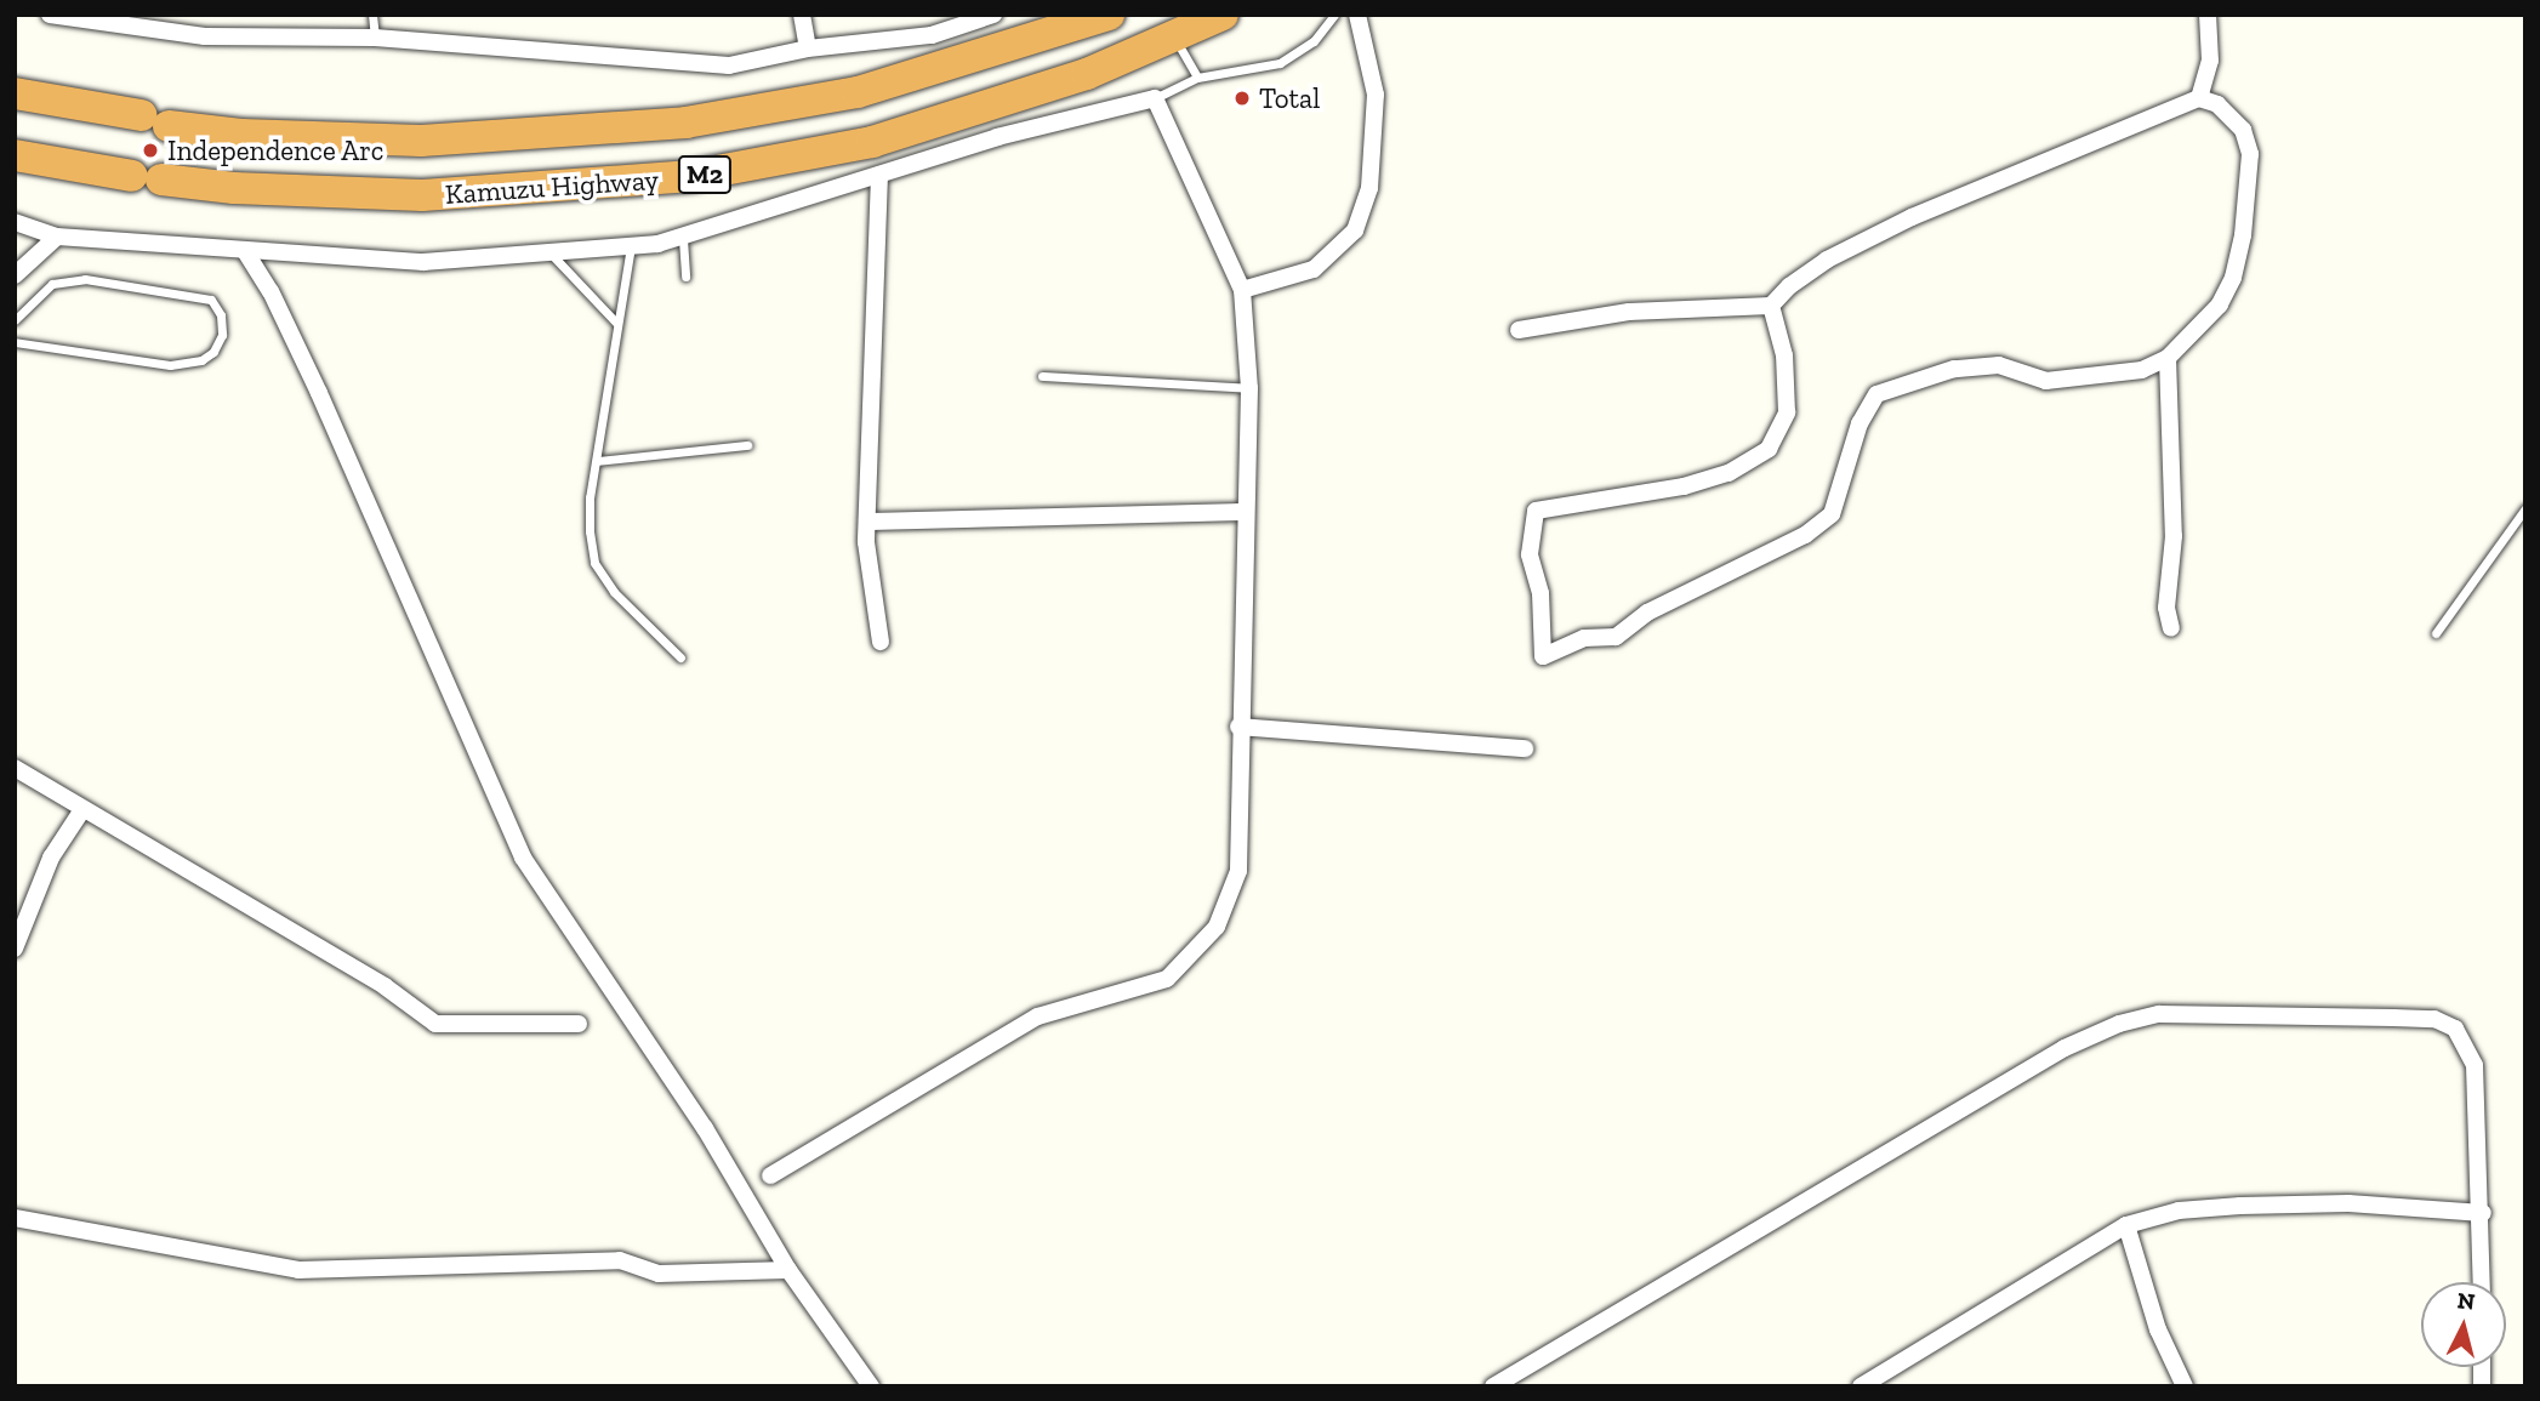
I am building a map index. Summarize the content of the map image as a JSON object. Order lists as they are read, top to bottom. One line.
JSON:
{"streets":{"highway":["M2","Kamuzu Highway"]},"places":["Total","Independence Arc"],"north":"top"}
